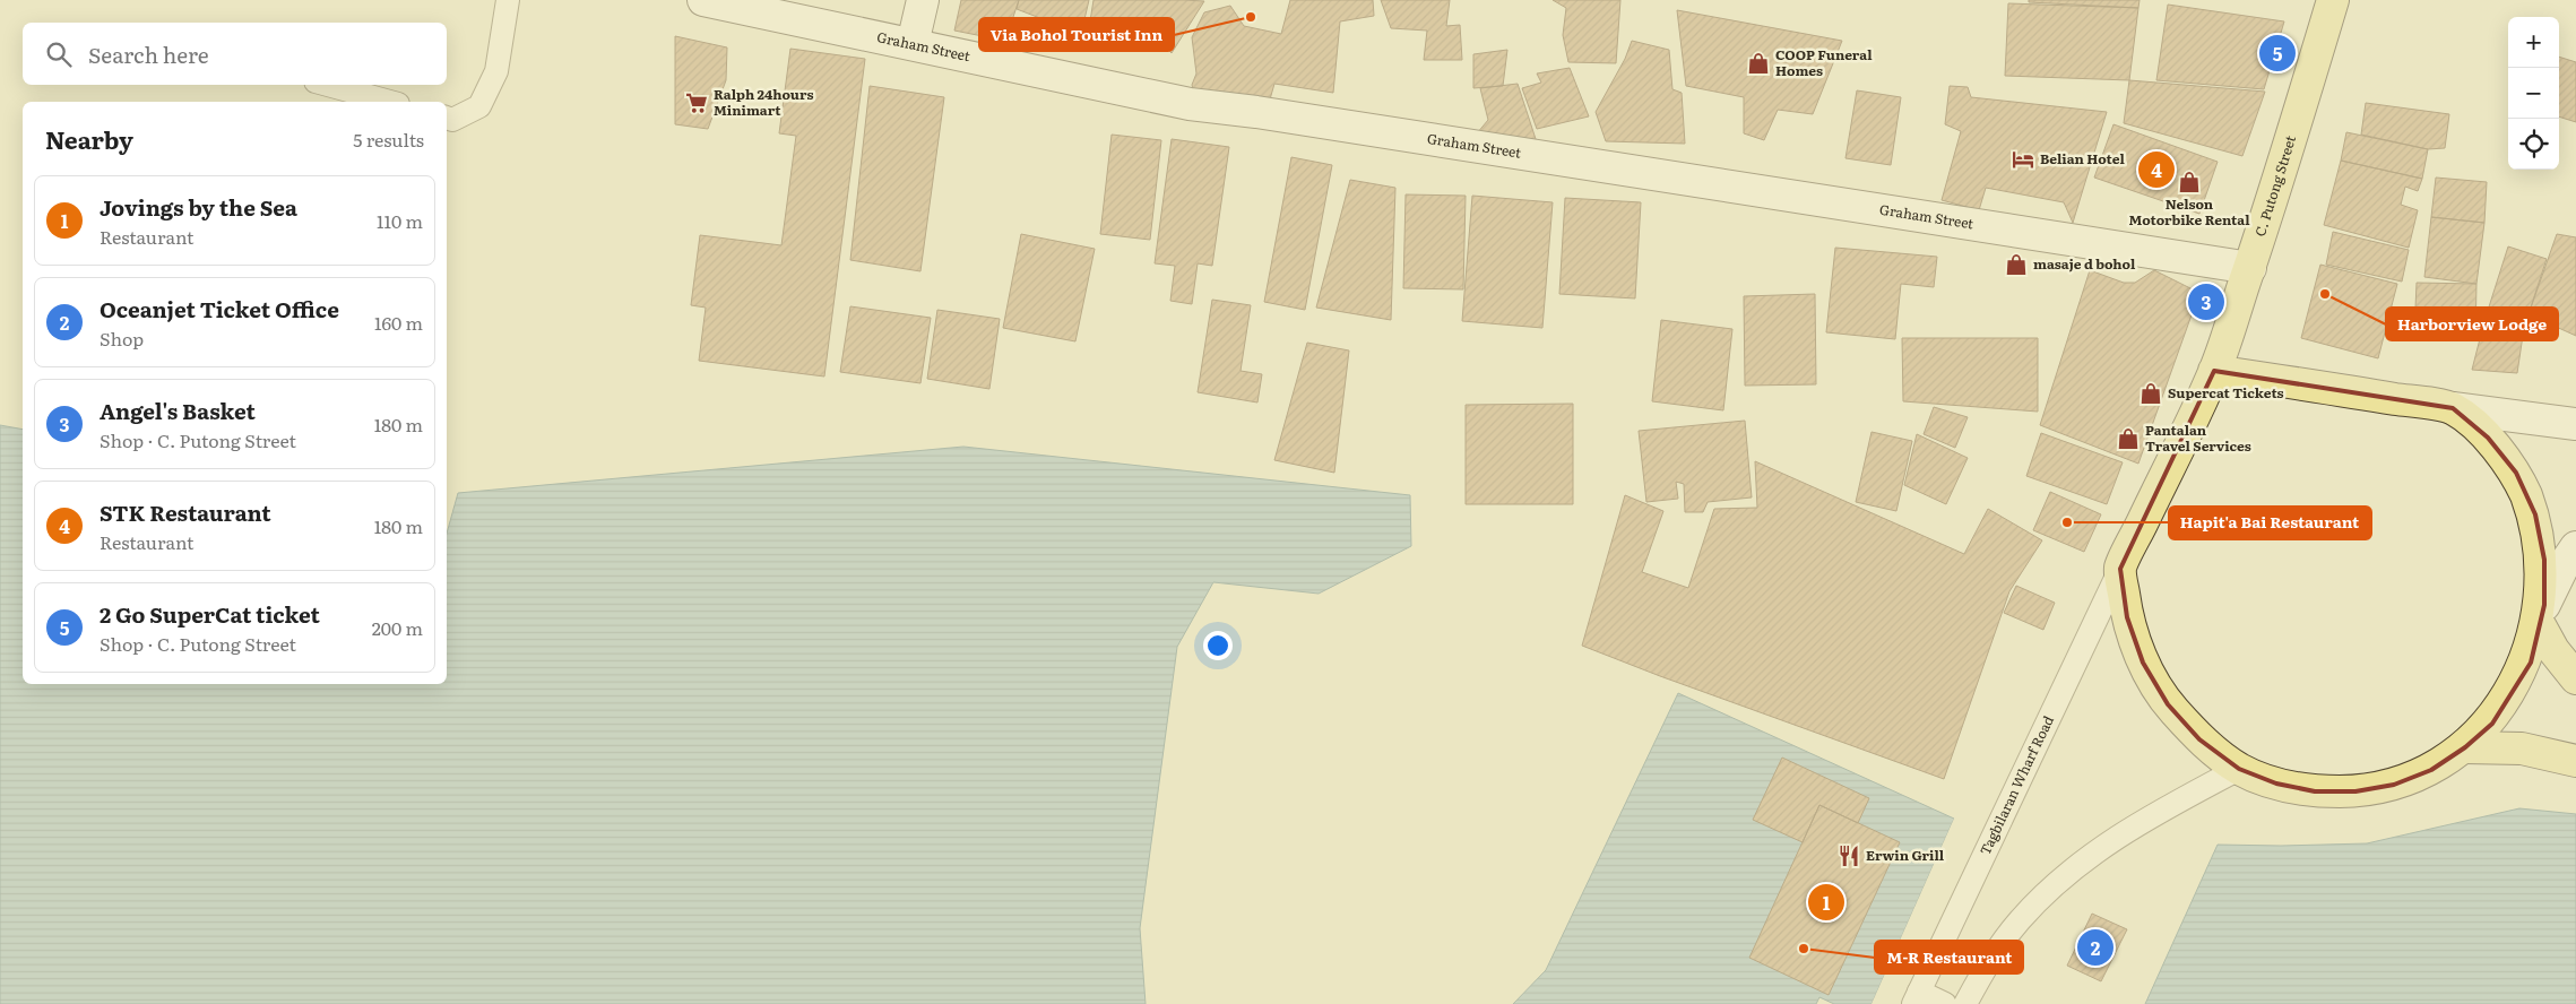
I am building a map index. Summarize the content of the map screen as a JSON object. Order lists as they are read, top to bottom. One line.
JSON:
{"streets":{"main road":["Graham Street","C. Putong Street"],"lane":["Tagbilaran Wharf Road"]},"crossings":[["Graham Street","C. Putong Street"],["C. Putong Street","Tagbilaran Wharf Road"]],"places":{"other":["Via Bohol Tourist Inn","Harborview Lodge","Hapit'a Bai Restaurant","M-R Restaurant"],"shop":["COOP Funeral Homes","Nelson Motorbike Rental","masaje d bohol","Supercat Tickets","Pantalan Travel Services"],"supermarket":["Ralph 24hours Minimart"],"hotel":["Belian Hotel"],"restaurant":["Erwin Grill"]},"page":{"map_buttons":["+","−"],"search":"Search here","pins":["5","4","3","1","2"],"heading":["Nearby","5 results"],"list":[{"mark":"1","name":"Jovings by the Sea","note":"Restaurant","value":"110 m"},{"mark":"2","name":"Oceanjet Ticket Office","note":"Shop","value":"160 m"},{"mark":"3","name":"Angel's Basket","note":"Shop · C. Putong Street","value":"180 m"},{"mark":"4","name":"STK Restaurant","note":"Restaurant","value":"180 m"},{"mark":"5","name":"2 Go SuperCat ticket","note":"Shop · C. Putong Street","value":"200 m"}]}}
